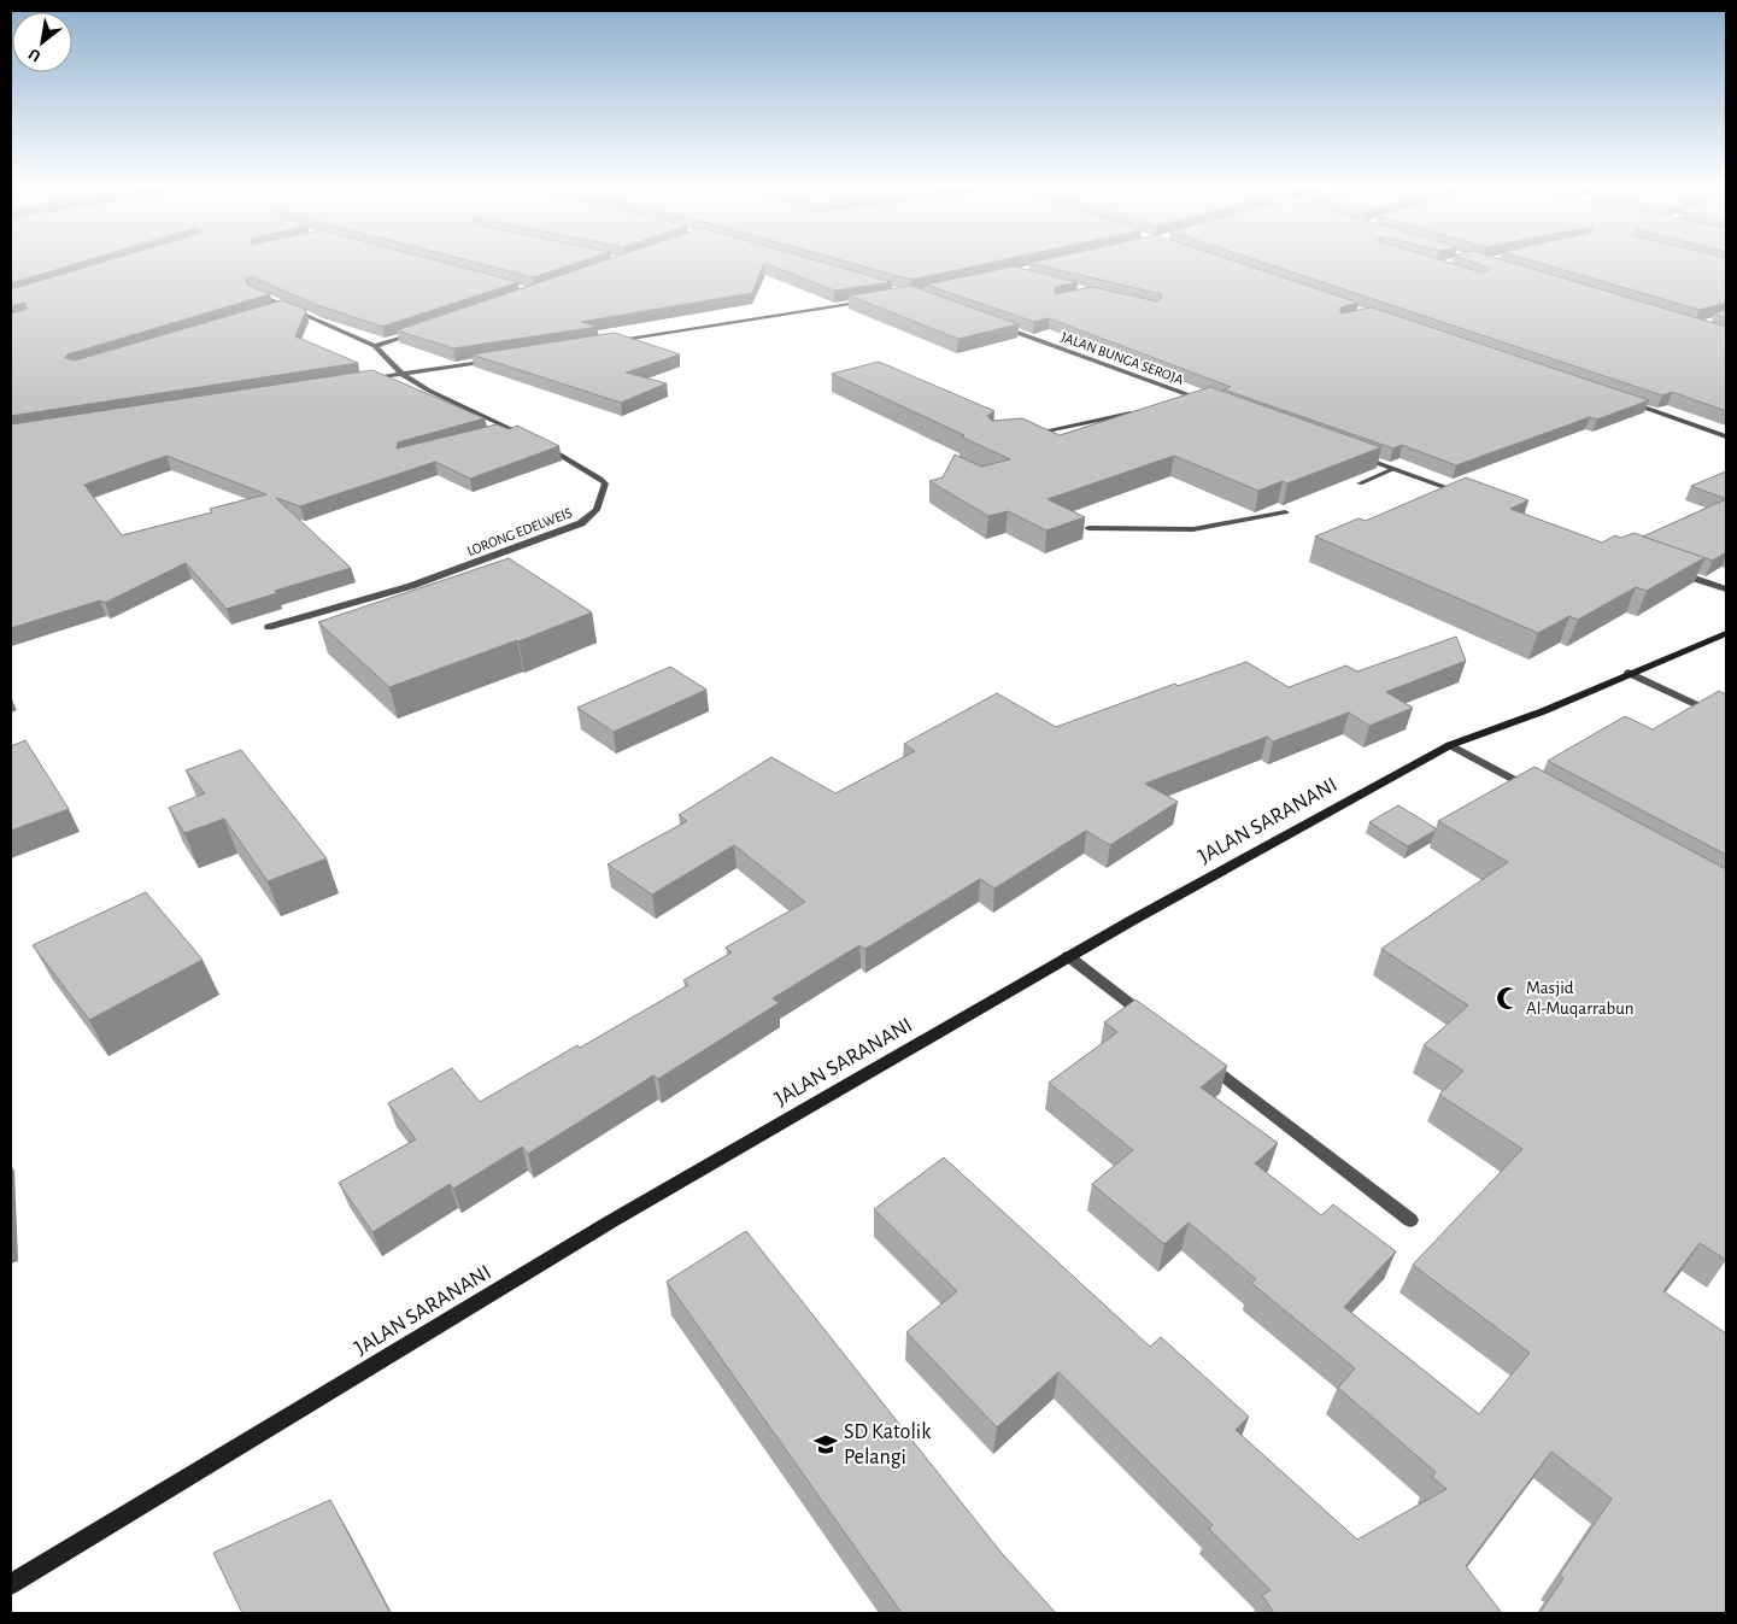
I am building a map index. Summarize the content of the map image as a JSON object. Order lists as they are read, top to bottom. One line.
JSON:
{"streets":{"street":["JALAN BUNGA SEROJA","LORONG EDELWEIS","JALAN SARANANI"]},"places":{"mosque":["Masjid Al-Muqarrabun"],"school or university":["SD Katolik Pelangi"]},"north":"bottom left"}
